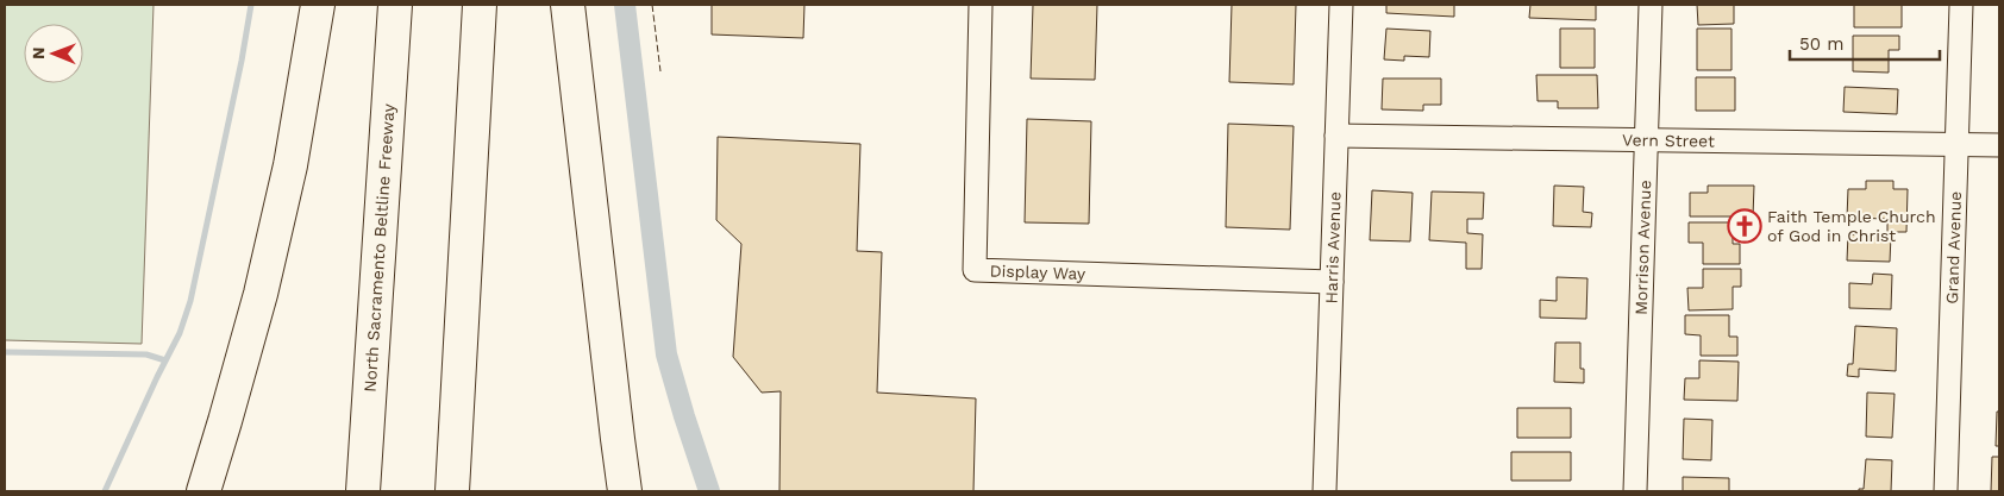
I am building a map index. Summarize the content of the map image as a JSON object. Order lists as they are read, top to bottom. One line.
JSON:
{"streets":{"highway":["North Sacramento Beltline Freeway"],"street":["Vern Street","Harris Avenue","Morrison Avenue","Grand Avenue","Display Way"]},"crossings":[["Vern Street","Harris Avenue"],["Vern Street","Morrison Avenue"],["Vern Street","Grand Avenue"],["Harris Avenue","Display Way"]],"places":{"church":["Faith Temple Church of God in Christ"]},"scale_bar":"50 m","north":"left"}
